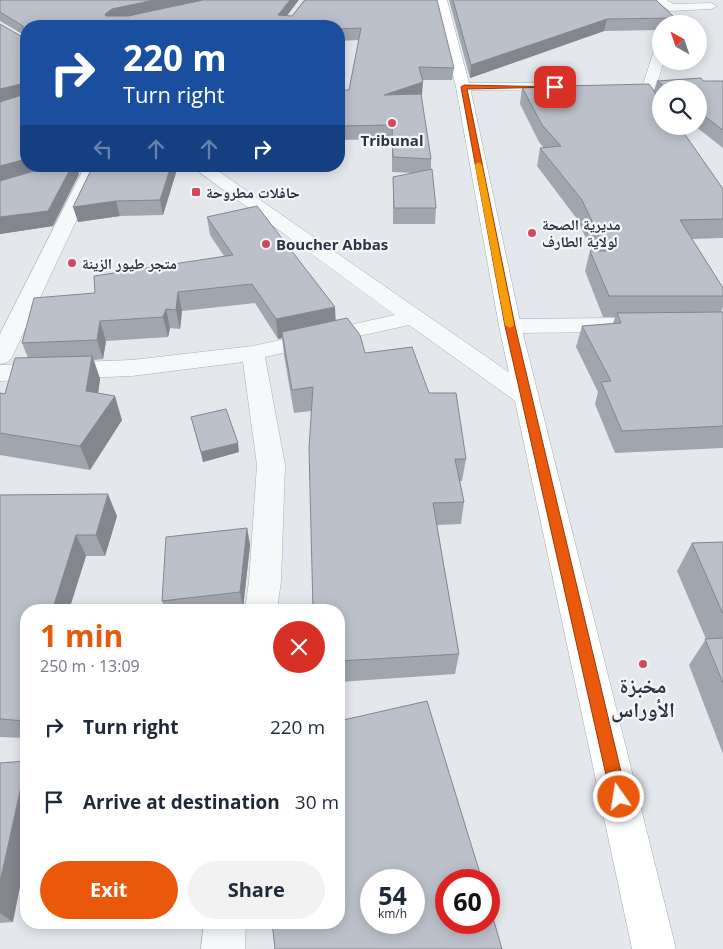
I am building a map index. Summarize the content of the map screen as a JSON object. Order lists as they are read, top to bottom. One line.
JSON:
{"places":{"other":["Tribunal","مديرية الصحة لولاية الطارف","Boucher Abbas","متجر طيور الزينة","مخبزة الأوراس"],"transit":["حافلات مطروحة"]},"north":"top left","page":{"turn":["220 m","Turn right"],"heading":["1 min","250 m · 13:09"],"list":[{"name":"Turn right","value":"220 m"},{"name":"Arrive at destination","value":"30 m"}],"buttons":["Exit","Share"],"speed":"54 km/h","limit":"60"}}
